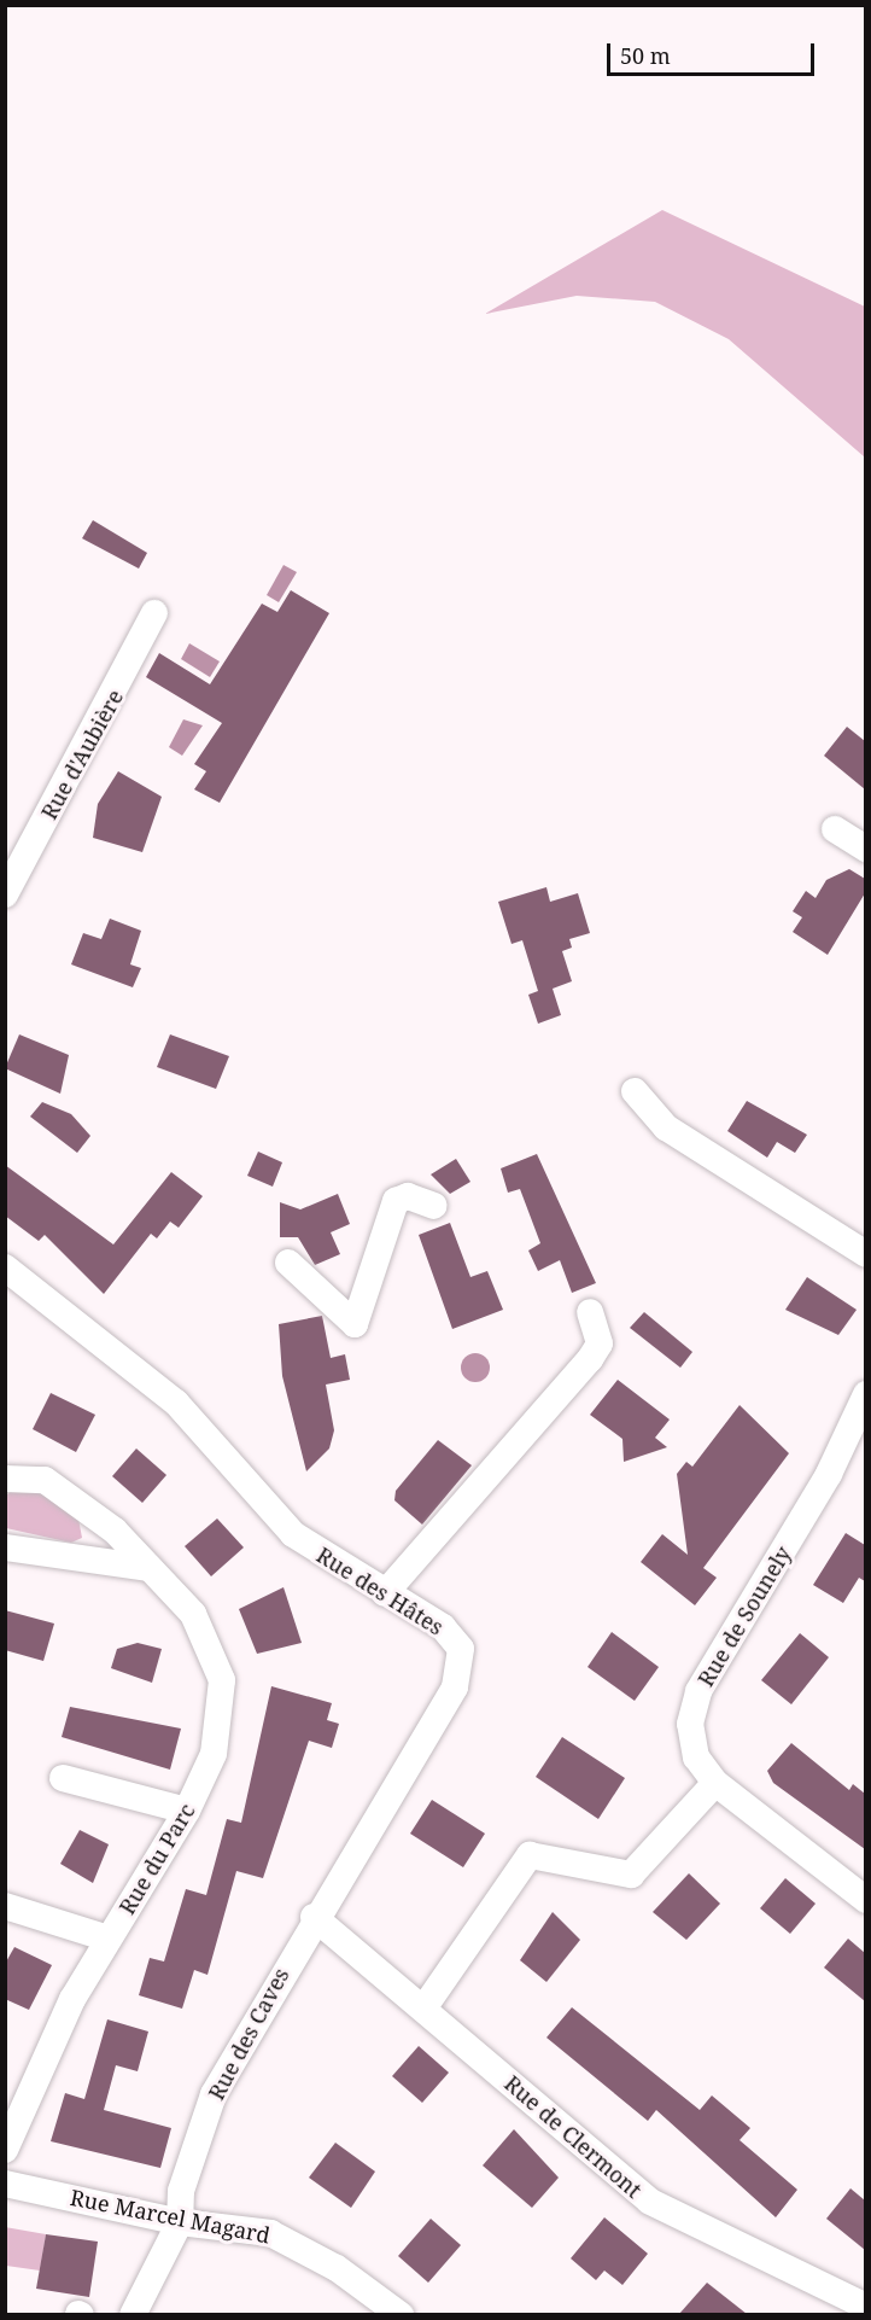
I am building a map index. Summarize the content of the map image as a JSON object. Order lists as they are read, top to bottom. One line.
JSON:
{"streets":{"street":["Rue d'Aubière","Rue des Hâtes","Rue de Sounely","Rue du Parc","Rue des Caves","Rue de Clermont","Rue Marcel Magard"]},"crossings":[["Rue des Hâtes","Rue des Caves"],["Rue des Hâtes","Rue de Clermont"],["Rue des Caves","Rue de Clermont"],["Rue des Caves","Rue Marcel Magard"]],"scale_bar":"50 m"}
